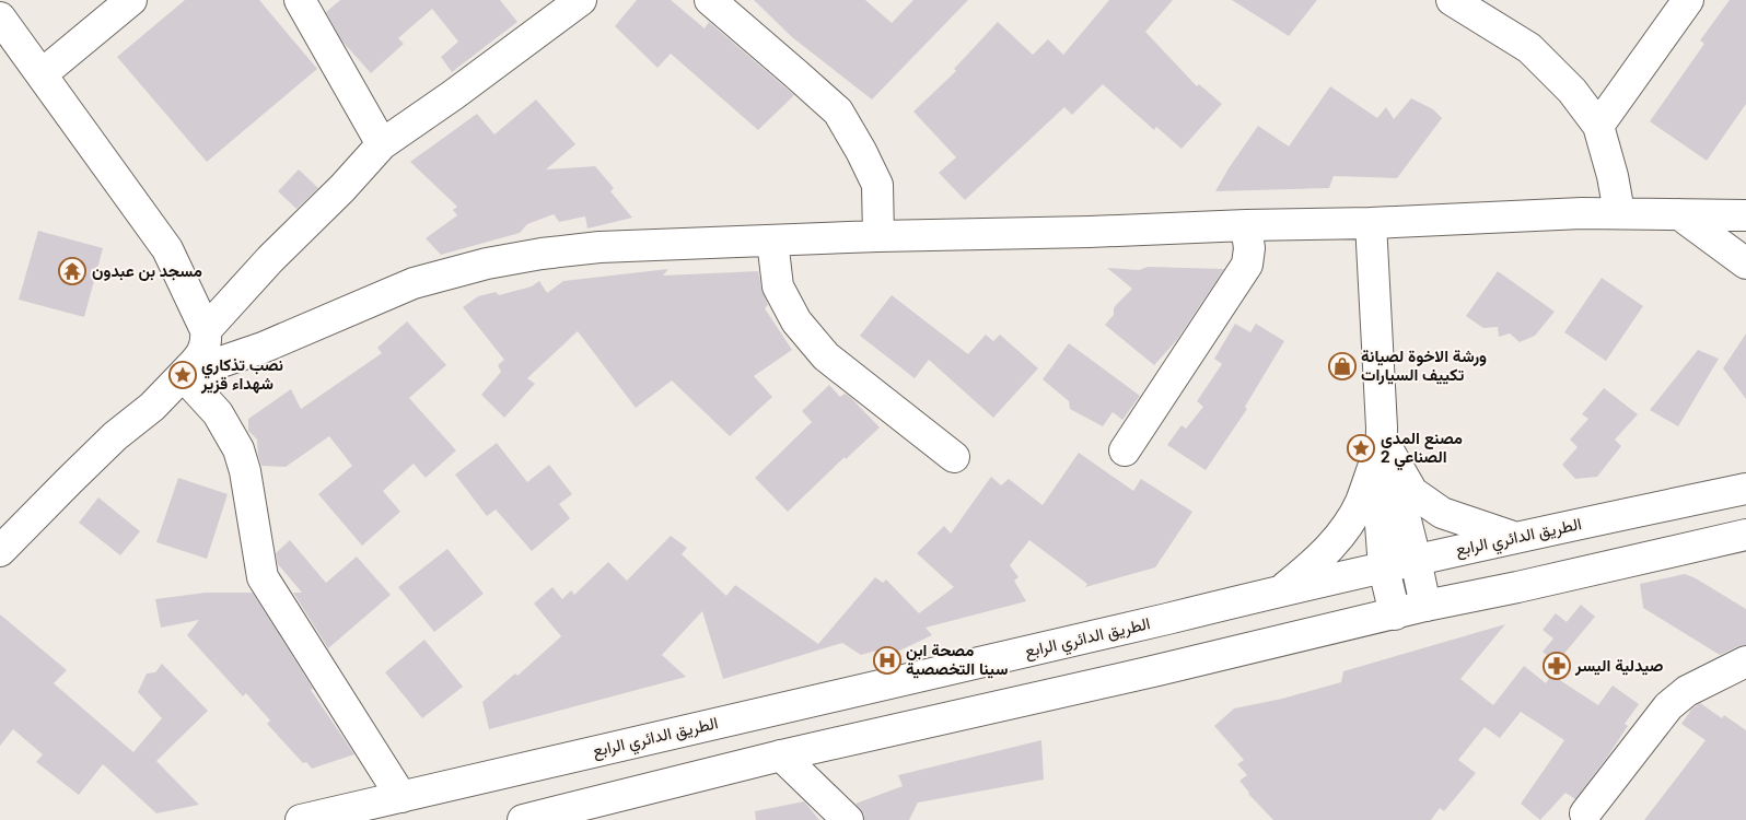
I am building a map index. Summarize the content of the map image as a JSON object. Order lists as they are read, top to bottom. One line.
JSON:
{"streets":{"street":["الطريق الدائري الرابع"]},"places":{"temple":["مسجد بن عبدون"],"shop":["ورشة الاخوة لصيانة تكييف السيارات"],"place":["نصب تذكاري شهداء قزير","مصنع المدى الصناعي 2"],"hospital":["مصحة ابن سينا التخصصية"],"pharmacy":["صيدلية اليسر"]}}
